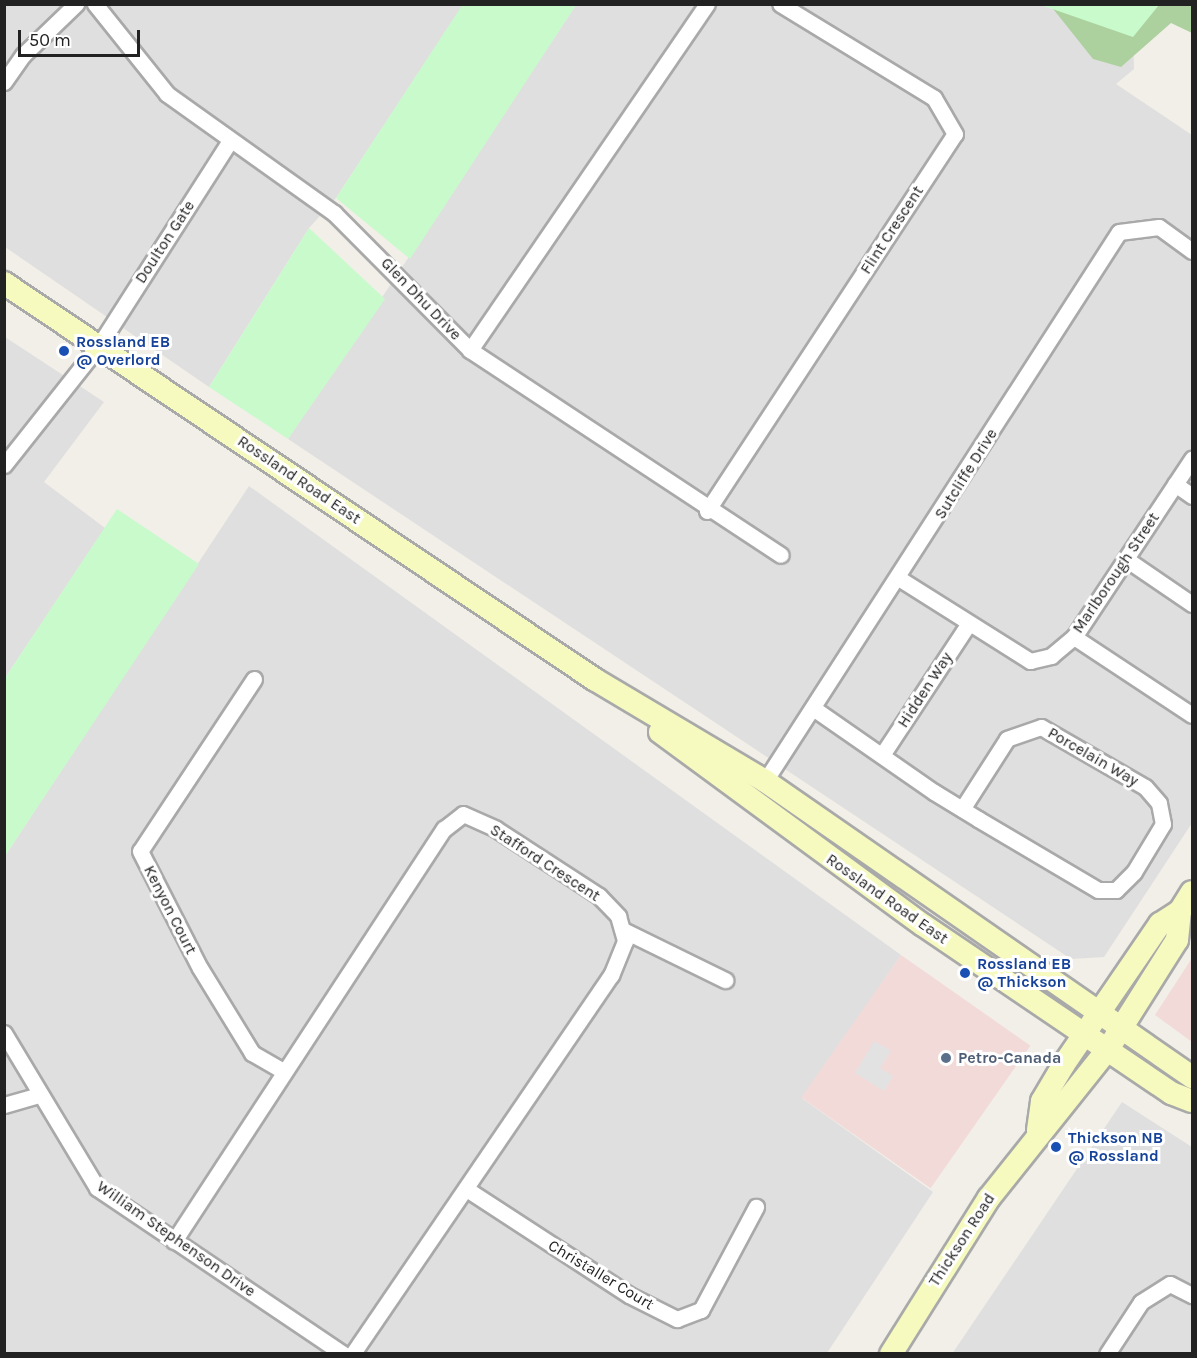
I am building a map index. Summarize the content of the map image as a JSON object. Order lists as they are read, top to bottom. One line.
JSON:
{"streets":{"main road":["Rossland Road East","Thickson Road"],"street":["Flint Crescent","Doulton Gate","Glen Dhu Drive","Sutcliffe Drive","Marlborough Street","Hidden Way","Porcelain Way","Stafford Crescent","Kenyon Court","William Stephenson Drive","Christaller Court"]},"crossings":[["Flint Crescent","Glen Dhu Drive"],["Doulton Gate","Glen Dhu Drive"],["Doulton Gate","Rossland Road East"],["Sutcliffe Drive","Rossland Road East"],["Sutcliffe Drive","Marlborough Street"],["Sutcliffe Drive","Porcelain Way"],["Rossland Road East","Thickson Road"],["Marlborough Street","Hidden Way"],["Hidden Way","Porcelain Way"],["Stafford Crescent","Kenyon Court"],["Stafford Crescent","William Stephenson Drive"]],"places":["Rossland EB @ Overlord","Rossland EB @ Thickson","Petro-Canada","Thickson NB @ Rossland"],"scale_bar":"50 m"}
